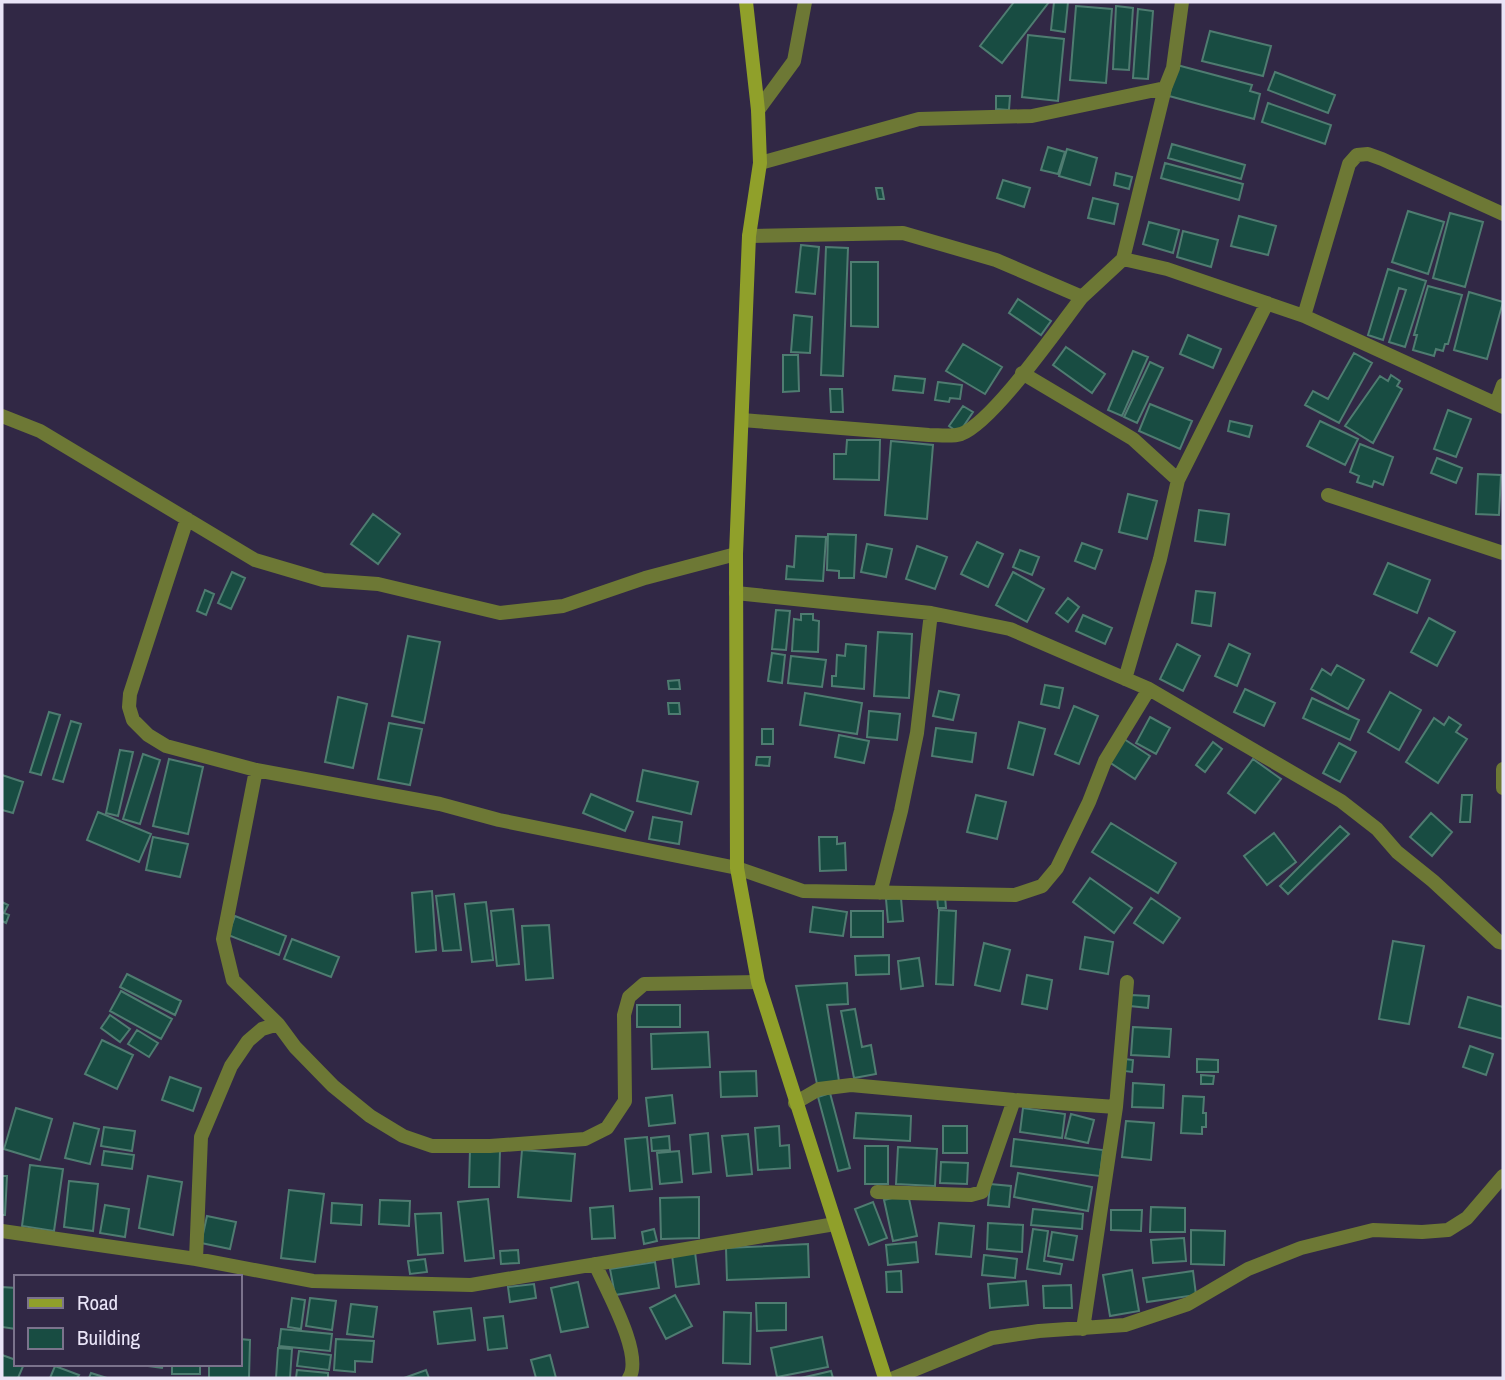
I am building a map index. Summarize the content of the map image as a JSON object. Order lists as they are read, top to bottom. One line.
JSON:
{"legend":["Road","Building"]}
